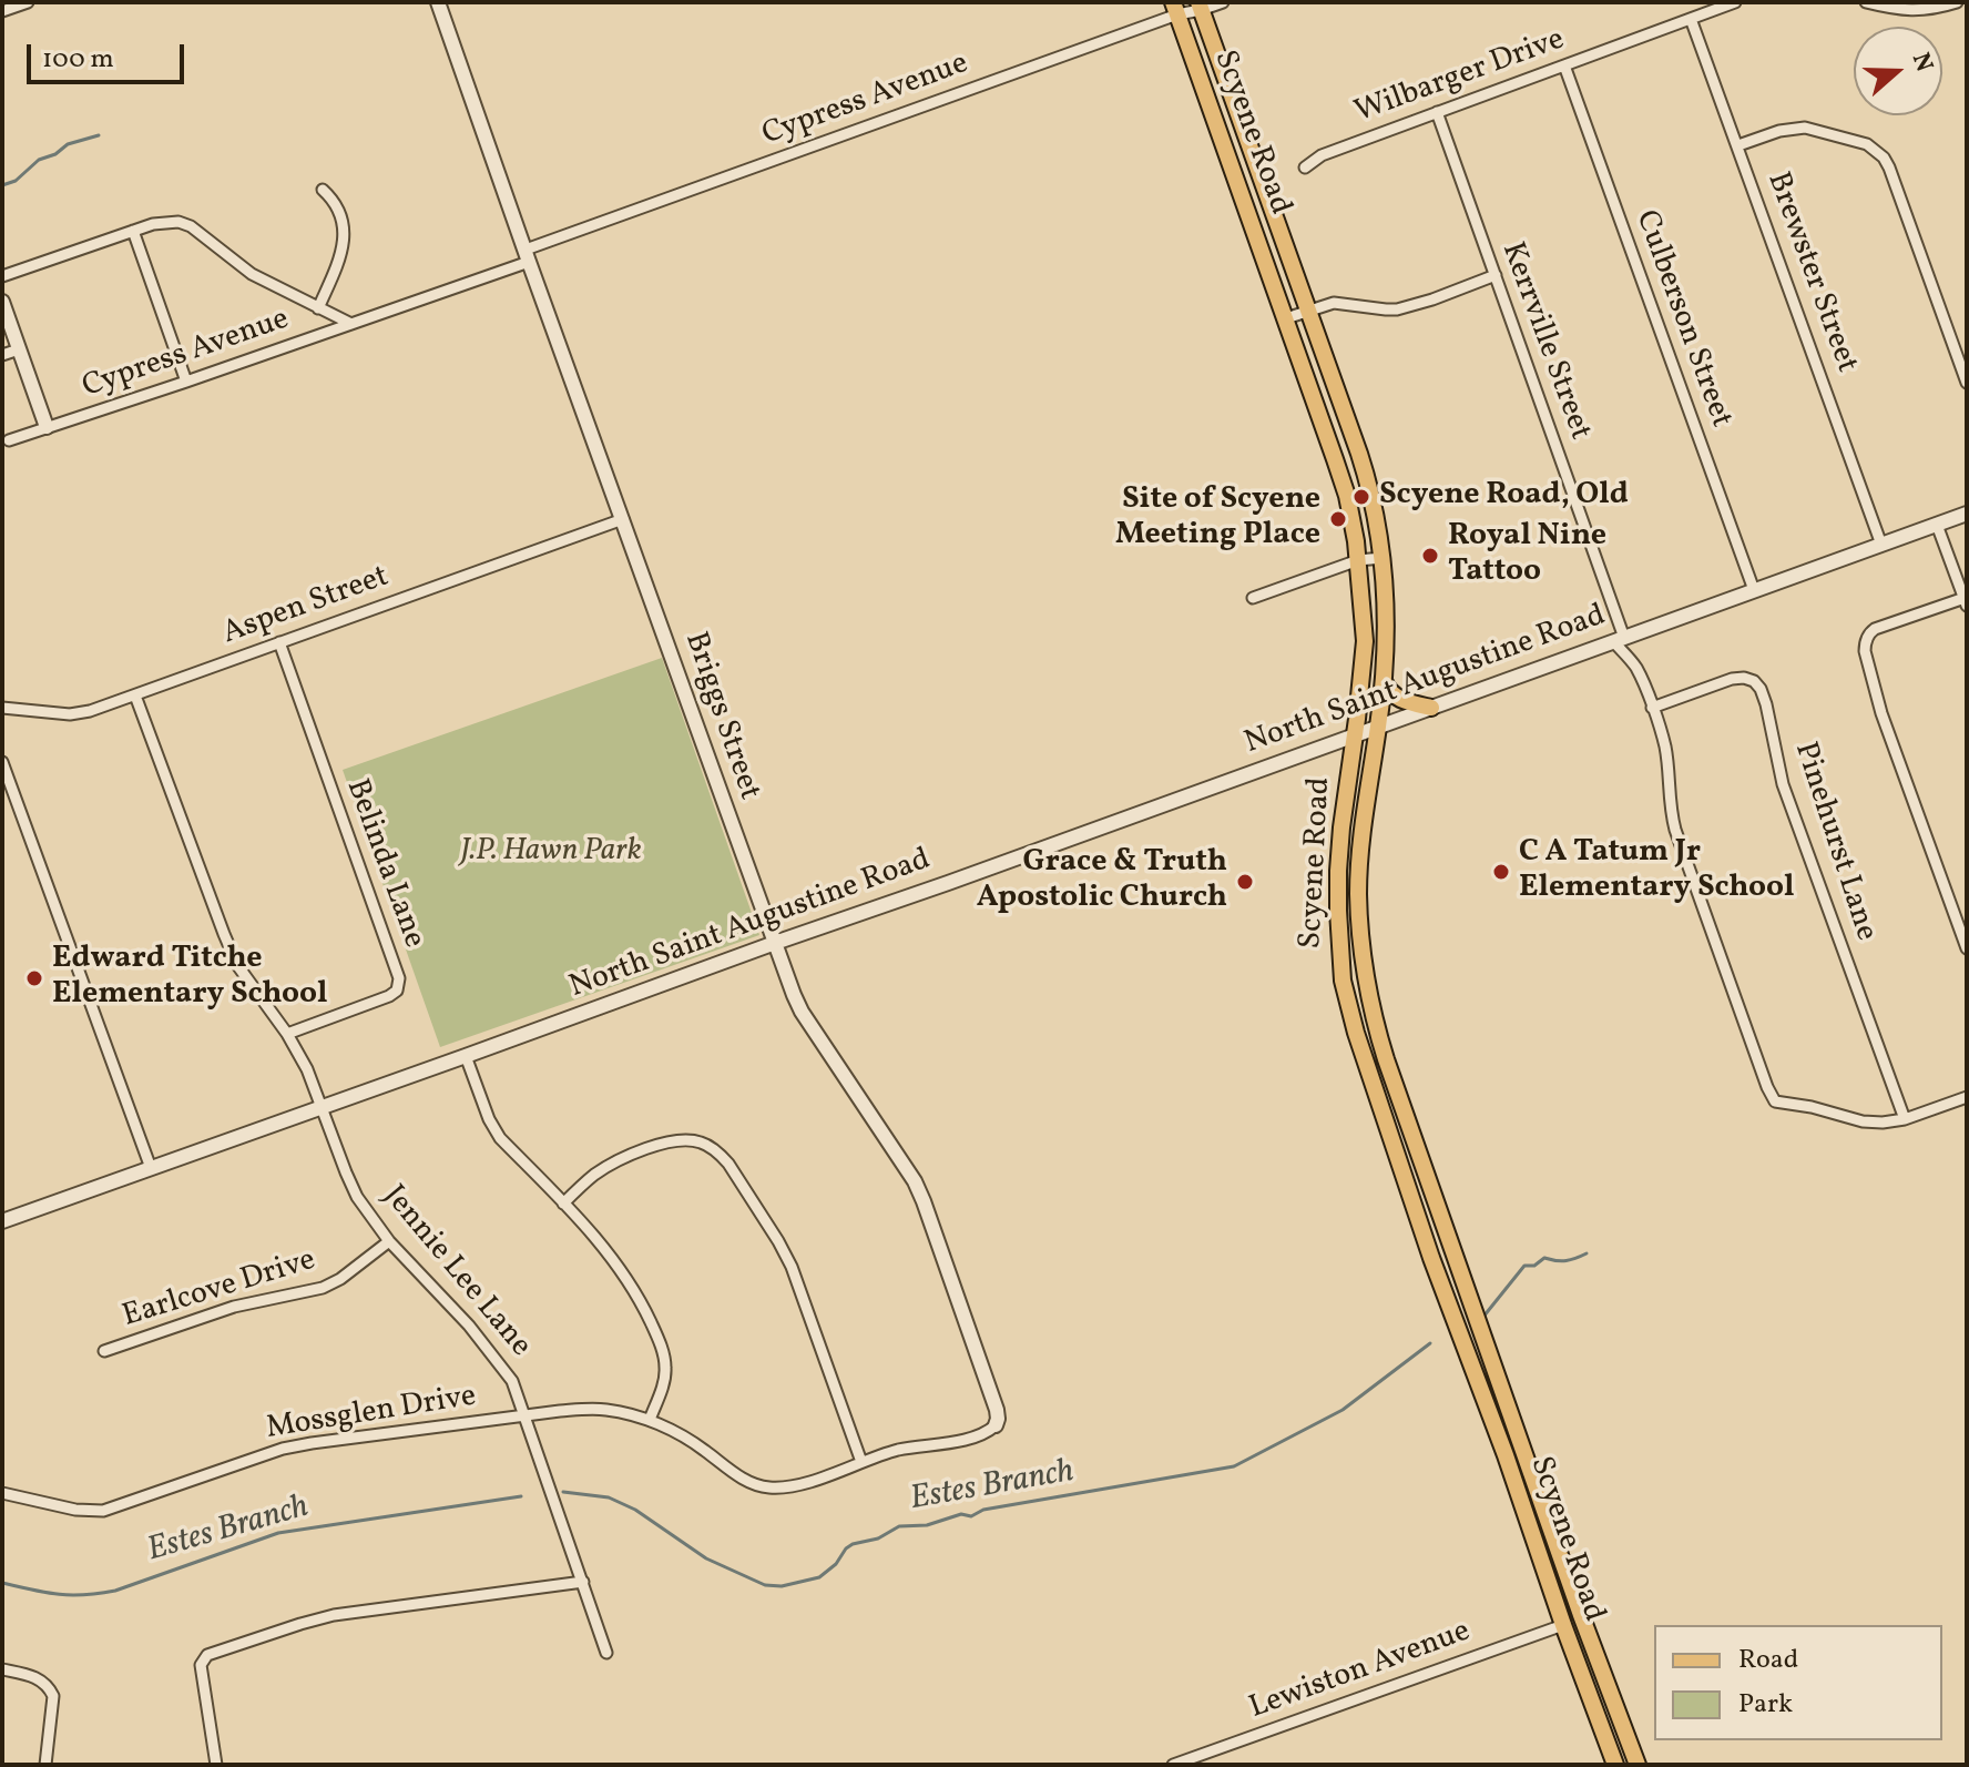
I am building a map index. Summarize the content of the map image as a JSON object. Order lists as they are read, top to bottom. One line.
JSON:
{"streets":{"main road":["Scyene Road"],"street":["Wilbarger Drive","Cypress Avenue","Brewster Street","Culberson Street","Kerrville Street","Aspen Street","North Saint Augustine Road","Briggs Street","Pinehurst Lane","Belinda Lane","Jennie Lee Lane","Earlcove Drive","Mossglen Drive","Lewiston Avenue"]},"crossings":[["Wilbarger Drive","Brewster Street"],["Wilbarger Drive","Culberson Street"],["Wilbarger Drive","Kerrville Street"],["Cypress Avenue","Scyene Road"],["Cypress Avenue","Briggs Street"],["Scyene Road","North Saint Augustine Road"],["Scyene Road","Lewiston Avenue"],["Brewster Street","North Saint Augustine Road"],["Culberson Street","North Saint Augustine Road"],["Kerrville Street","North Saint Augustine Road"],["Kerrville Street","Pinehurst Lane"],["Aspen Street","Briggs Street"],["Aspen Street","Belinda Lane"],["Aspen Street","Jennie Lee Lane"],["North Saint Augustine Road","Briggs Street"],["North Saint Augustine Road","Jennie Lee Lane"],["Briggs Street","Mossglen Drive"],["Belinda Lane","Jennie Lee Lane"],["Jennie Lee Lane","Earlcove Drive"],["Jennie Lee Lane","Mossglen Drive"]],"water":["Estes Branch"],"parks":["J.P. Hawn Park"],"places":["Scyene Road, Old","Site of Scyene Meeting Place","Royal Nine Tattoo","C A Tatum Jr Elementary School","Grace & Truth Apostolic Church","Edward Titche Elementary School"],"legend":["Road","Park"],"scale_bar":"100 m","north":"right"}
